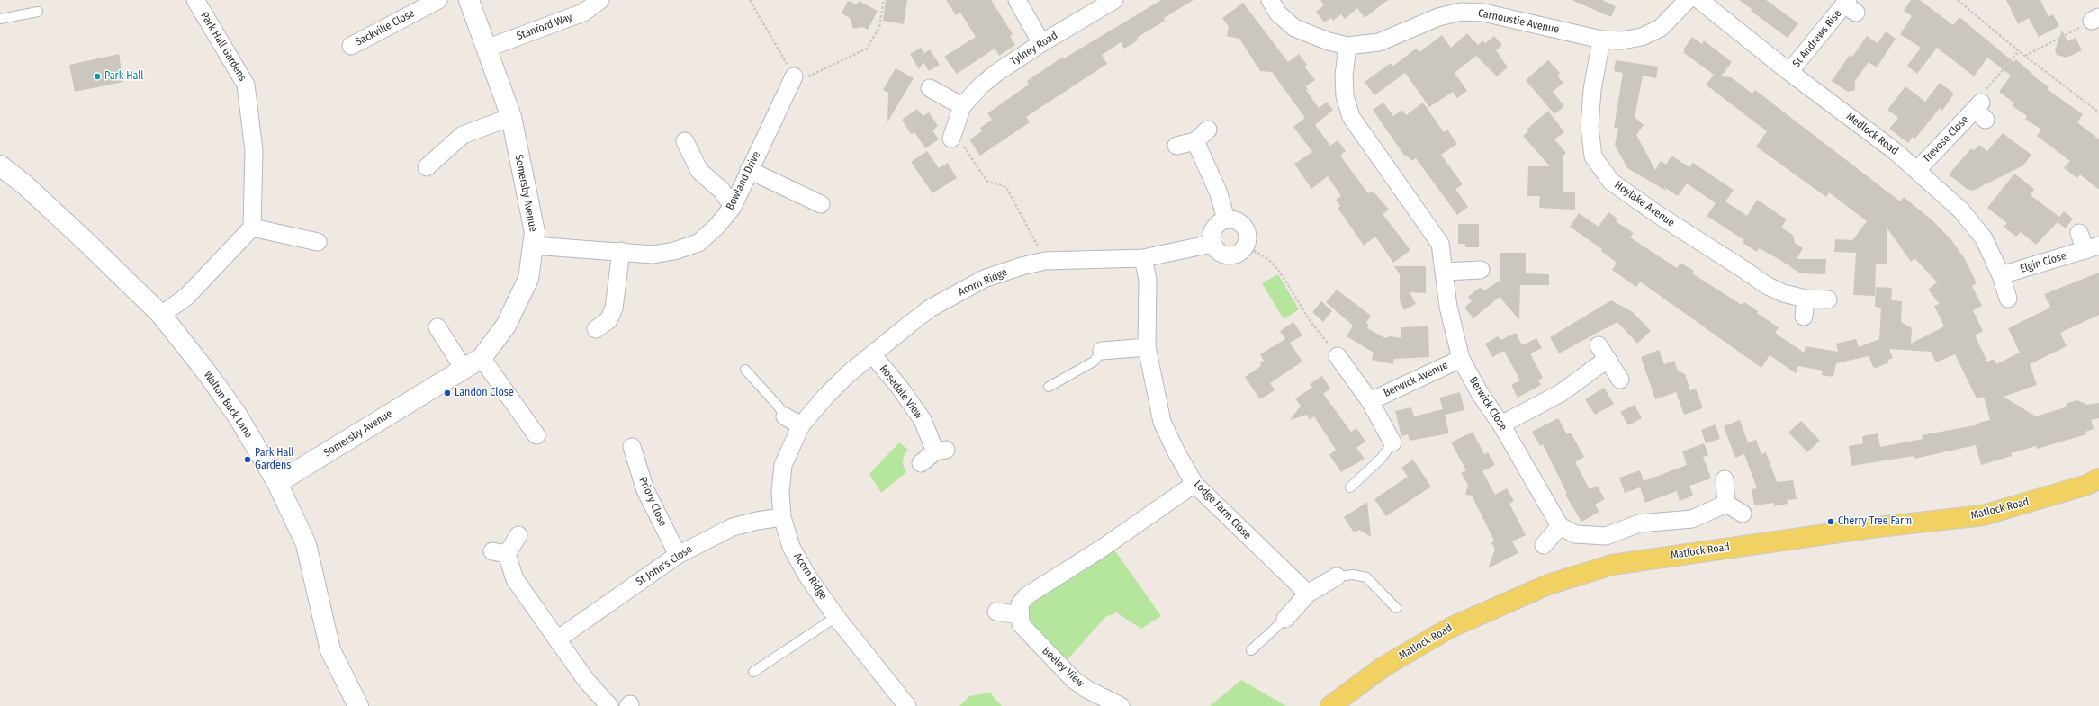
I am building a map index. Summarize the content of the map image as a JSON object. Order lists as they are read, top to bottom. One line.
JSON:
{"streets":{"main road":["Matlock Road"],"street":["Carnoustie Avenue","Stanford Way","Sackville Close","St Andrews Rise","Park Hall Gardens","Tylney Road","Medlock Road","Trevose Close","Bowland Drive","Somersby Avenue","Hoylake Avenue","Elgin Close","Acorn Ridge","Berwick Avenue","Rosedale View","Berwick Close","Walton Back Lane","Priory Close","Lodge Farm Close","St John's Close","Beeley View"]},"crossings":[["Carnoustie Avenue","Hoylake Avenue"],["Carnoustie Avenue","Berwick Close"],["Stanford Way","Somersby Avenue"],["St Andrews Rise","Medlock Road"],["Medlock Road","Trevose Close"],["Medlock Road","Elgin Close"],["Bowland Drive","Somersby Avenue"],["Somersby Avenue","Walton Back Lane"],["Acorn Ridge","Rosedale View"],["Acorn Ridge","Lodge Farm Close"],["Acorn Ridge","St John's Close"],["Berwick Avenue","Berwick Close"],["Priory Close","St John's Close"]],"places":["Park Hall","Landon Close","Park Hall Gardens","Cherry Tree Farm"]}
